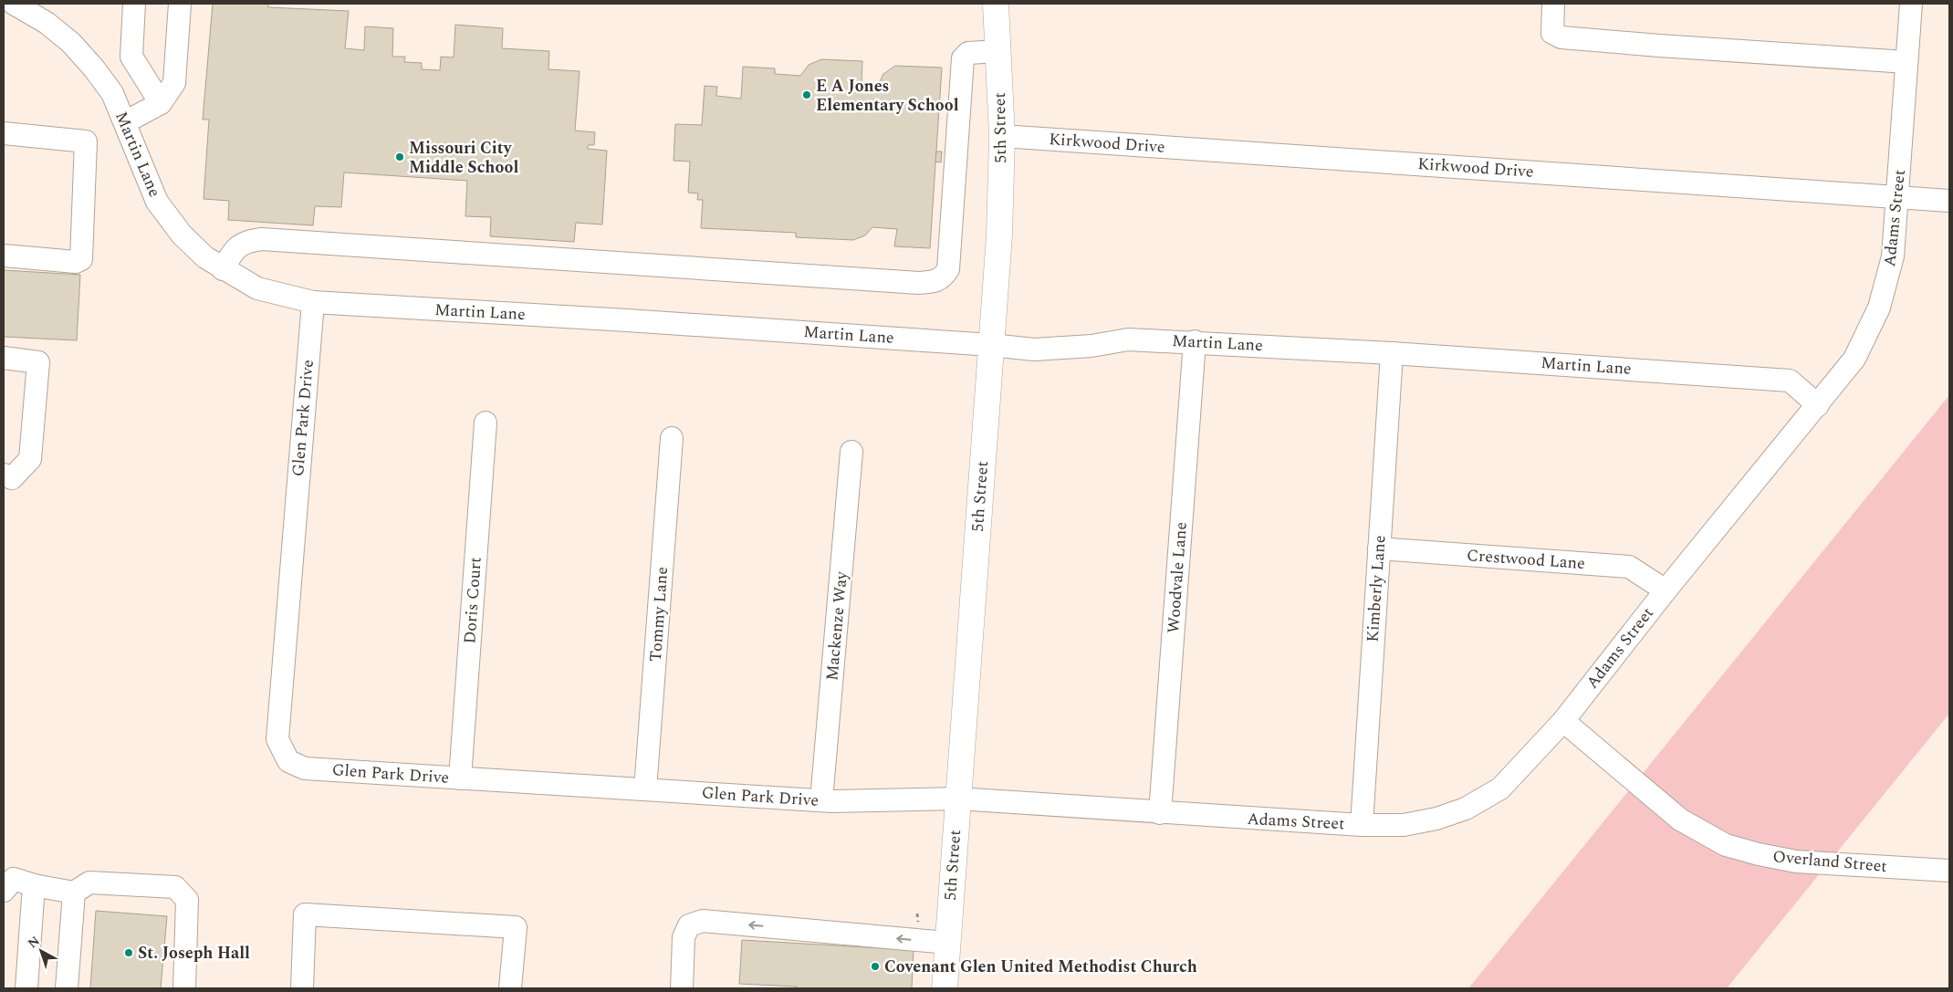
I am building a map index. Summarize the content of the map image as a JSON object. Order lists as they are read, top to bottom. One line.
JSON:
{"streets":{"main road":["5th Street"],"street":["Kirkwood Drive","Martin Lane","Adams Street","Glen Park Drive","Crestwood Lane","Woodvale Lane","Kimberly Lane","Doris Court","Tommy Lane","Mackenze Way","Overland Street"]},"crossings":[["5th Street","Kirkwood Drive"],["5th Street","Martin Lane"],["5th Street","Adams Street"],["5th Street","Glen Park Drive"],["Kirkwood Drive","Adams Street"],["Martin Lane","Adams Street"],["Martin Lane","Glen Park Drive"],["Martin Lane","Woodvale Lane"],["Martin Lane","Kimberly Lane"],["Adams Street","Glen Park Drive"],["Adams Street","Crestwood Lane"],["Adams Street","Woodvale Lane"],["Adams Street","Kimberly Lane"],["Adams Street","Overland Street"],["Glen Park Drive","Doris Court"],["Glen Park Drive","Tommy Lane"],["Glen Park Drive","Mackenze Way"],["Crestwood Lane","Kimberly Lane"]],"places":["E A Jones Elementary School","Missouri City Middle School","St. Joseph Hall","Covenant Glen United Methodist Church"],"north":"top left"}
